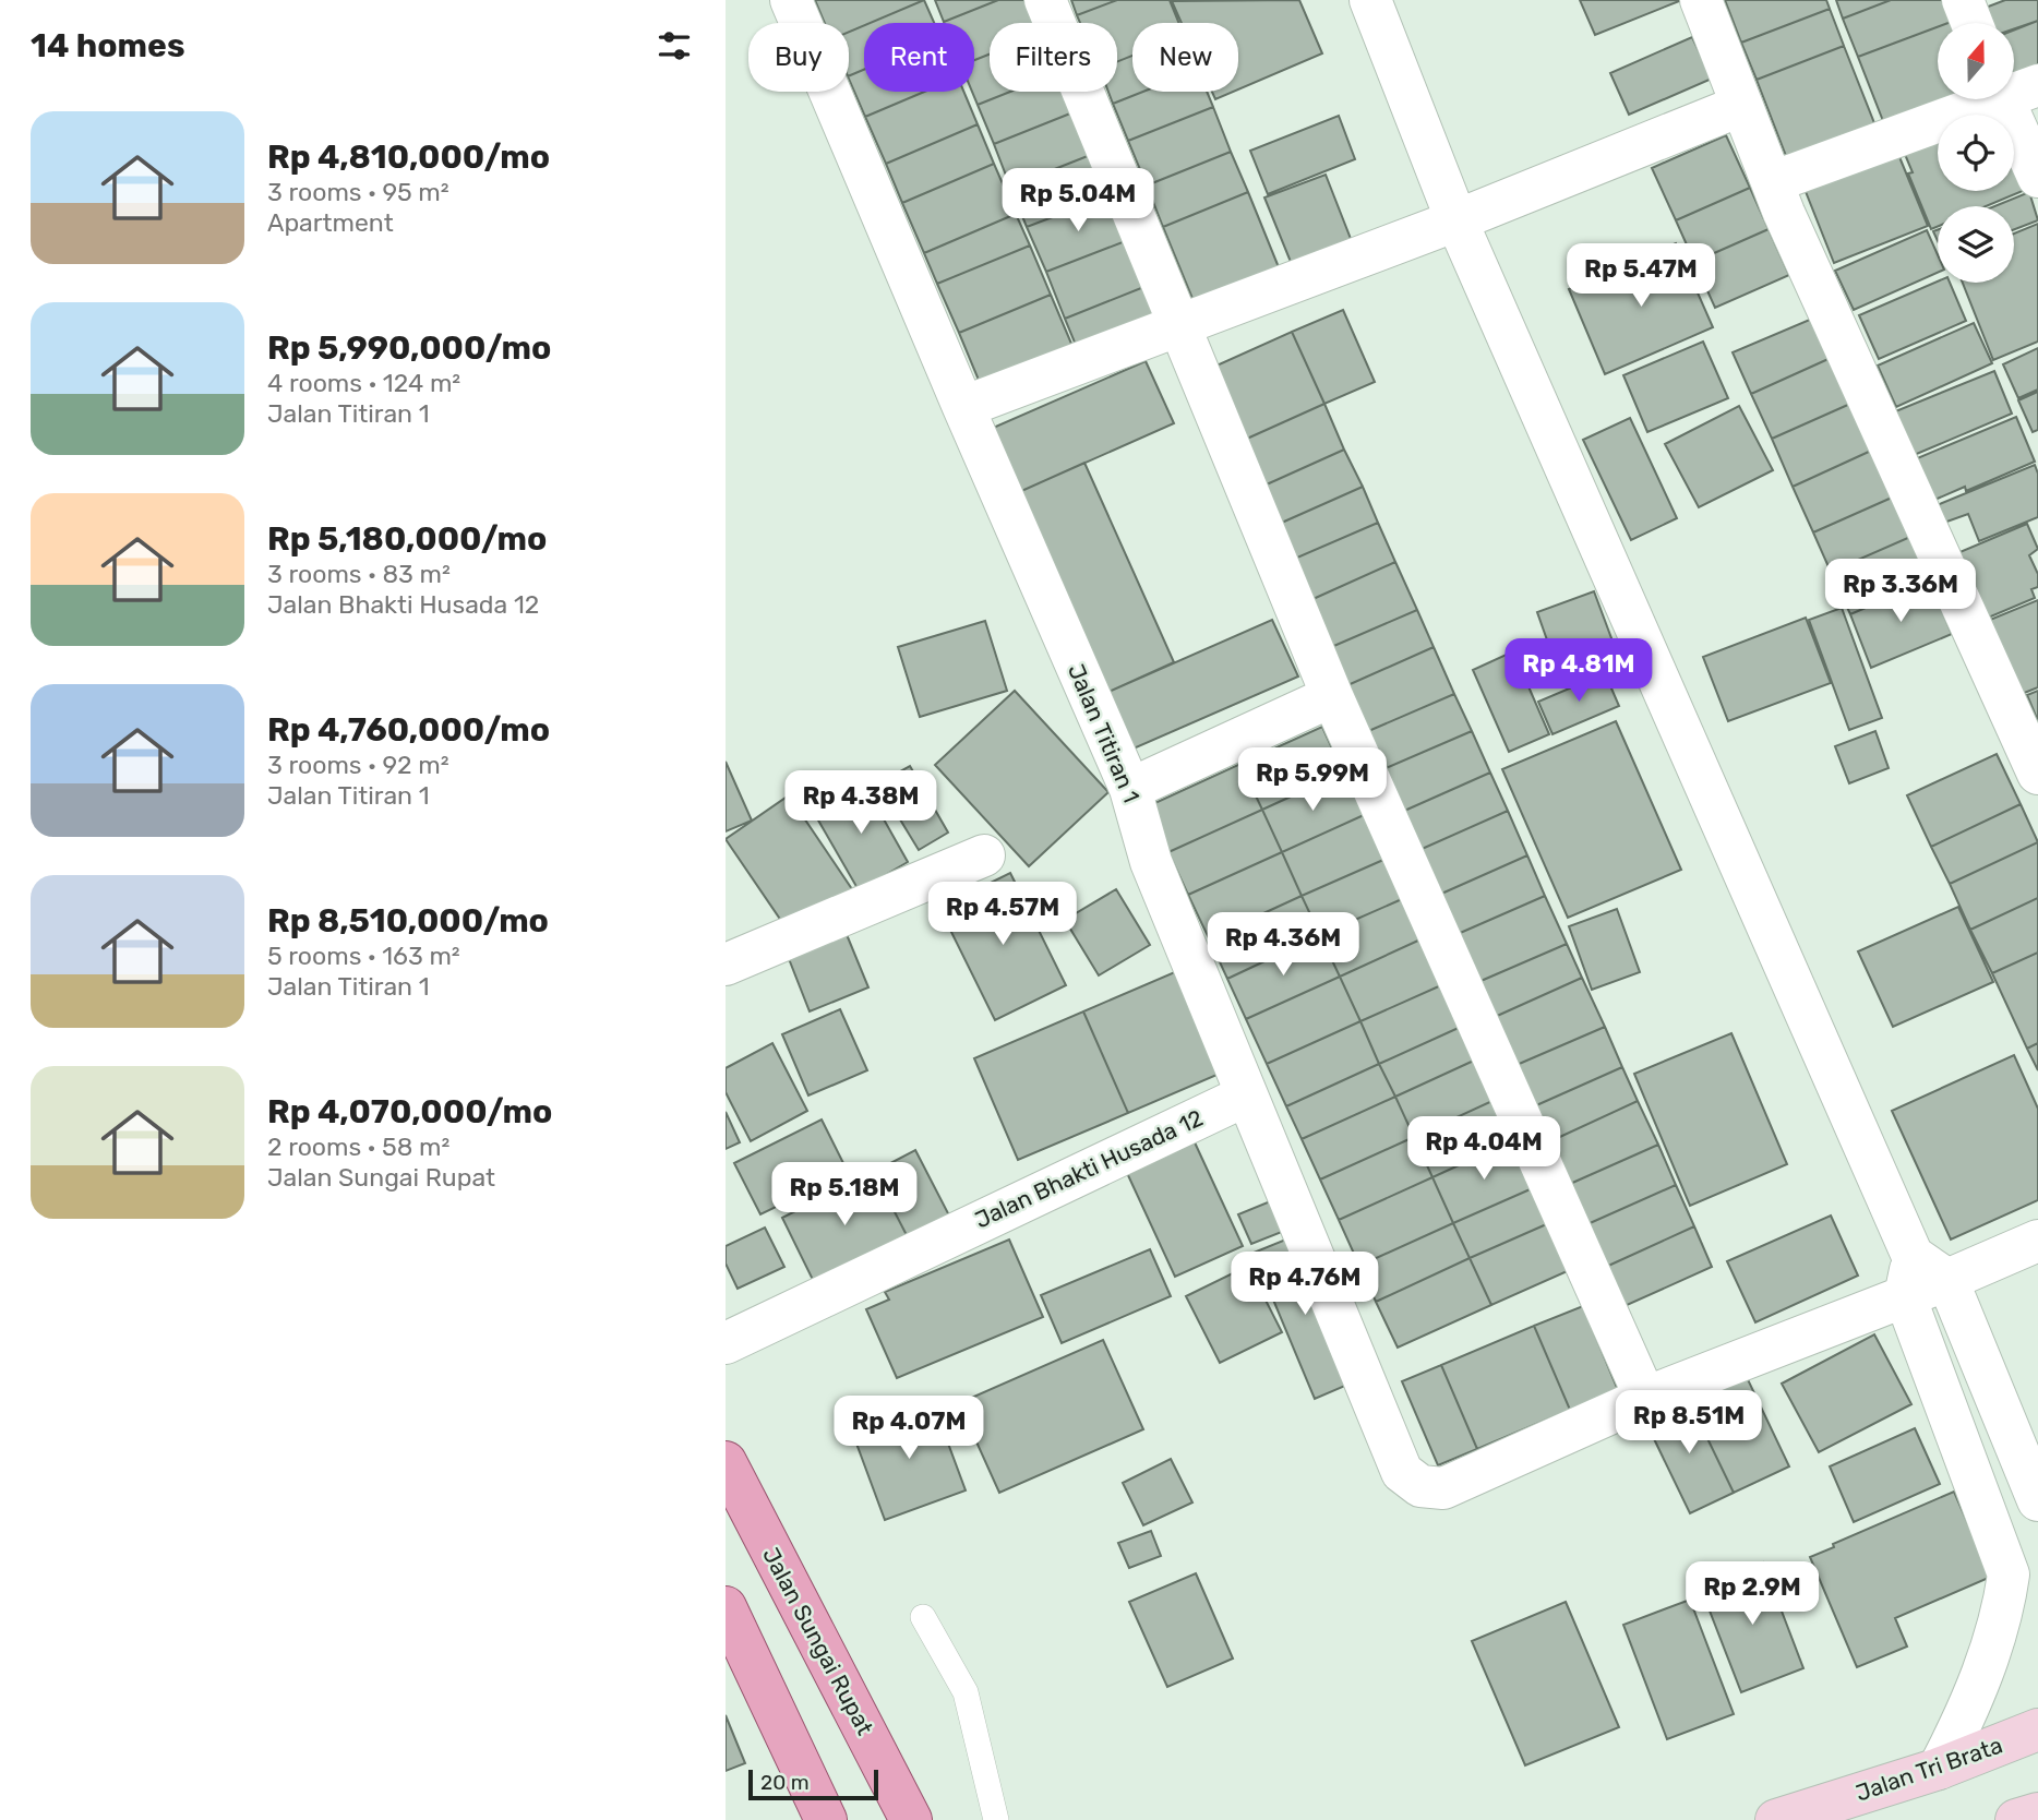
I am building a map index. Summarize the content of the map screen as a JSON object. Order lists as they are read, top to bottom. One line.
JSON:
{"streets":{"main road":["Jalan Sungai Rupat"],"street":["Jalan Titiran 1","Jalan Bhakti Husada 12","Jalan Tri Brata"]},"crossings":[["Jalan Titiran 1","Jalan Bhakti Husada 12"]],"scale_bar":"20 m","north":"top","page":{"heading":"14 homes","chip":["Buy","Rent","Filters","New"],"list":[{"name":"Rp 4,810,000/mo","note":"3 rooms · 95 m² · Apartment"},{"name":"Rp 5,990,000/mo","note":"4 rooms · 124 m² · Jalan Titiran 1"},{"name":"Rp 5,180,000/mo","note":"3 rooms · 83 m² · Jalan Bhakti Husada 12"},{"name":"Rp 4,760,000/mo","note":"3 rooms · 92 m² · Jalan Titiran 1"},{"name":"Rp 8,510,000/mo","note":"5 rooms · 163 m² · Jalan Titiran 1"},{"name":"Rp 4,070,000/mo","note":"2 rooms · 58 m² · Jalan Sungai Rupat"}],"price":["Rp 5.04M","Rp 5.47M","Rp 3.36M","Rp 4.81M","Rp 5.99M","Rp 4.38M","Rp 4.57M","Rp 4.36M","Rp 4.04M","Rp 5.18M","Rp 4.76M","Rp 8.51M","Rp 4.07M","Rp 2.9M"],"scale":"20 m"}}
